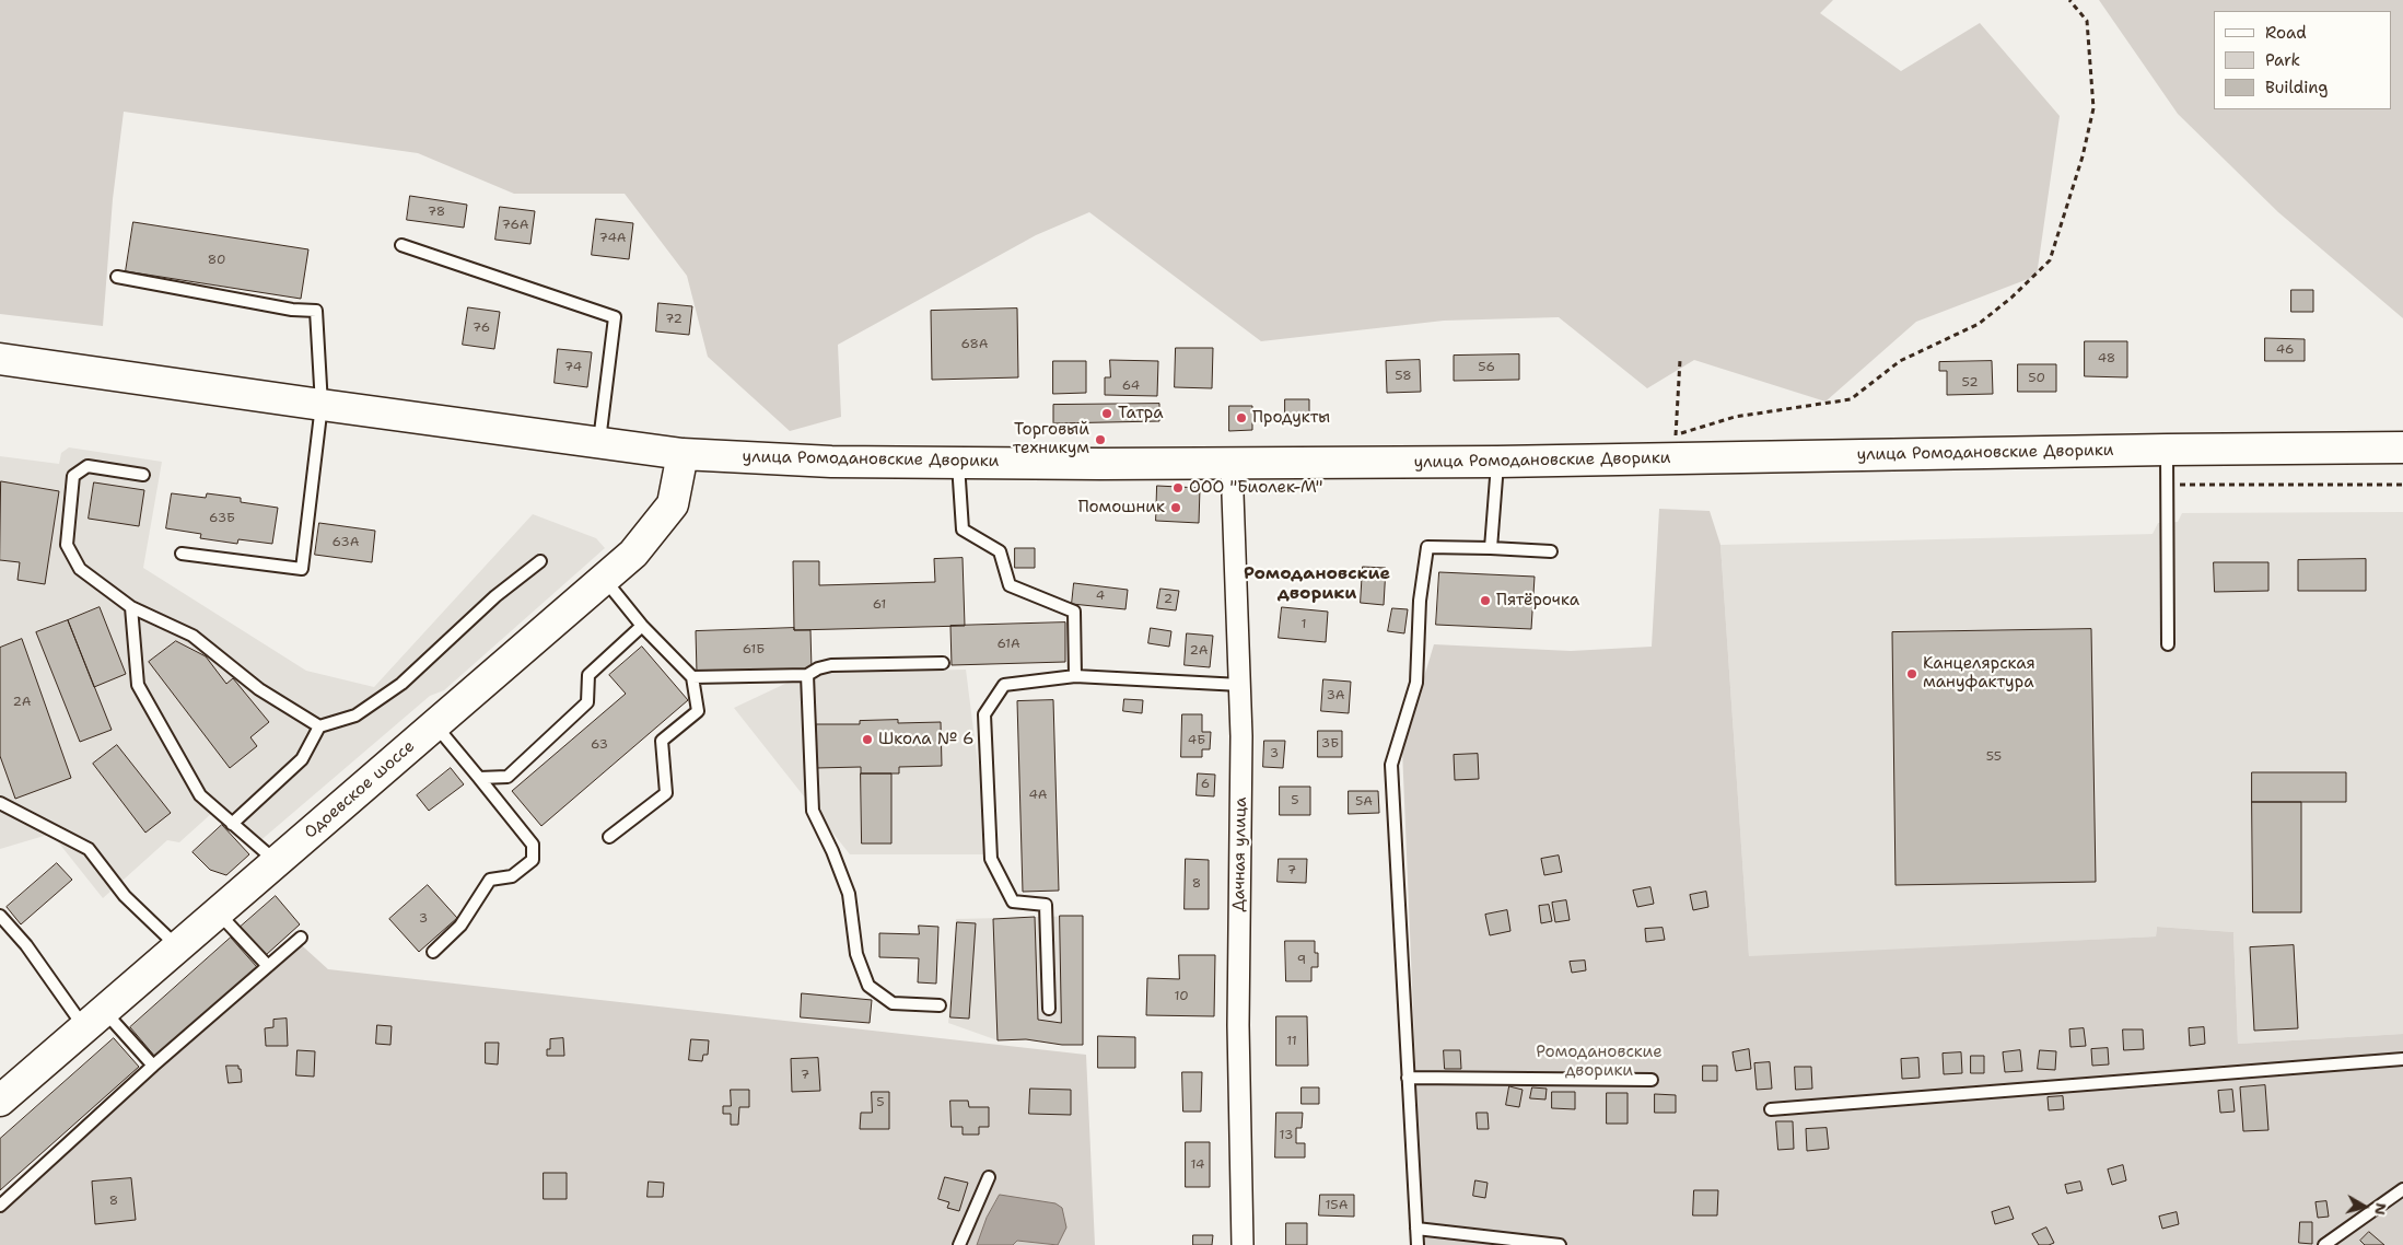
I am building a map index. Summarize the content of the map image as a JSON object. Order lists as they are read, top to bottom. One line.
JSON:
{"streets":{"street":["улица Ромодановские Дворики","Одоевское шоссе","Дачная улица"]},"crossings":[["улица Ромодановские Дворики","Одоевское шоссе"],["улица Ромодановские Дворики","Дачная улица"]],"districts":["Ромодановские дворики"],"parks":["Ромодановские дворики"],"places":["Татра","Продукты","Торговый техникум","ООО \"Биолек-М\"","Помошник","Пятёрочка","Канцелярская мануфактура","Школа № 6"],"house_numbers":["78","76А","74А","80","72","76","68А","46","48","74","56","58","50","52","64","63Б","63А","4","2","61","1","61А","61Б","2А","3А","2А","4Б","3Б","63","3","55","6","4А","5","5А","7","8","3","9","10","11","7","5","13","14","8","15А"],"legend":["Road","Park","Building"],"north":"right"}
